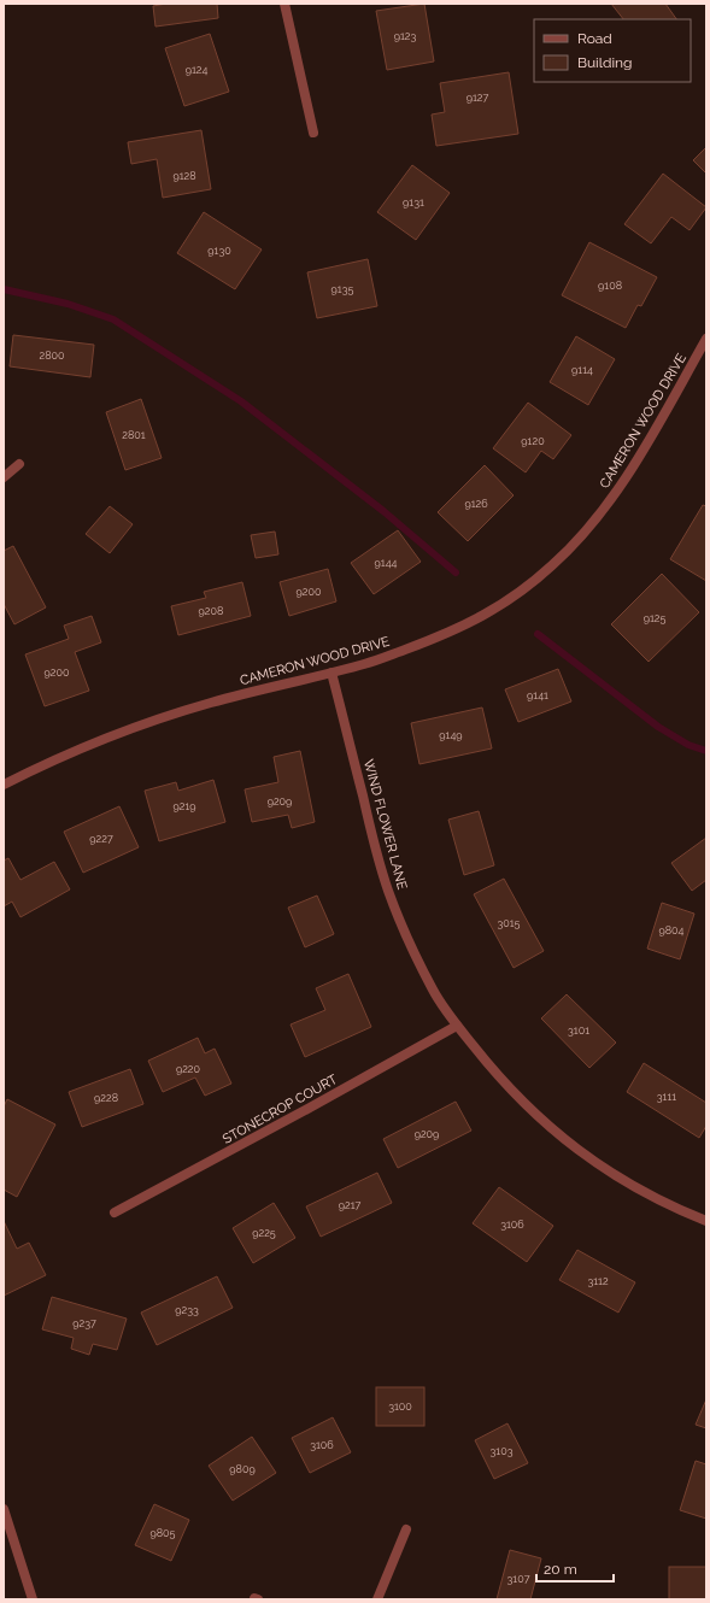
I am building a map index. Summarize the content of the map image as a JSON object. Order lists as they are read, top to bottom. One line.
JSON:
{"streets":{"street":["CAMERON WOOD DRIVE","WIND FLOWER LANE","STONECROP COURT"]},"crossings":[["CAMERON WOOD DRIVE","WIND FLOWER LANE"],["WIND FLOWER LANE","STONECROP COURT"]],"house_numbers":["9123","9124","9127","9128","9131","9130","9108","9135","2800","9114","2801","9120","9126","9144","9200","9208","9125","9200","9141","9149","9209","9219","9227","3015","9804","3101","9220","3111","9228","9209","9217","3106","9225","3112","9233","9237","3100","3106","3103","9809","9805","3107"],"legend":["Road","Building"],"scale_bar":"20 m"}
